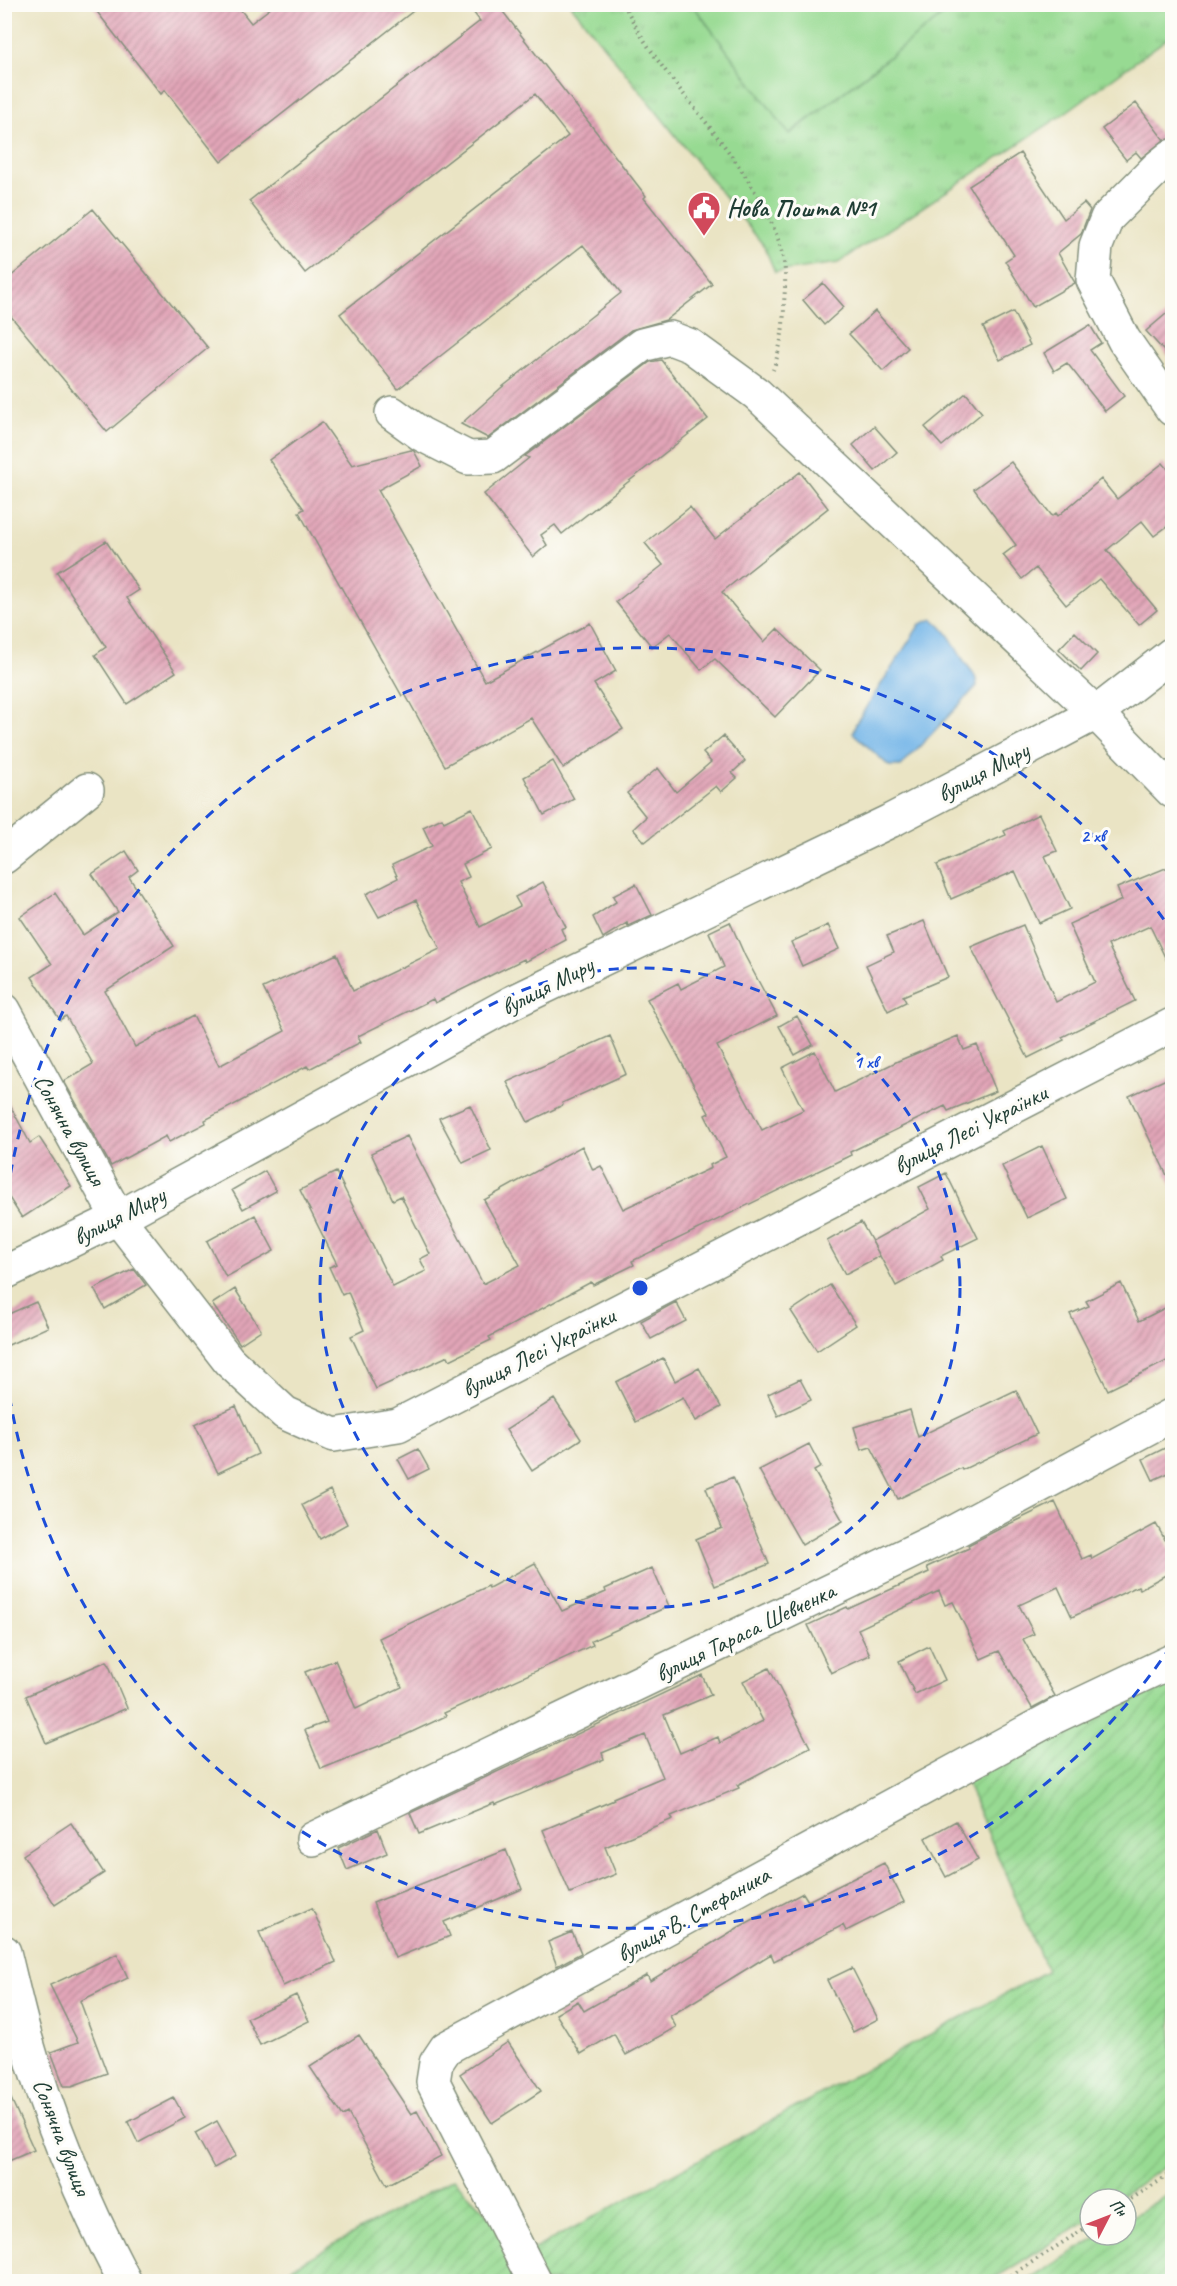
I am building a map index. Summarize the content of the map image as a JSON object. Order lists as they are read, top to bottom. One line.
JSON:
{"streets":{"street":["вулиця Миру","вулиця Лесі Українки","Сонячна вулиця","вулиця Тараса Шевченка","вулиця В. Стефаника"]},"crossings":[["вулиця Миру","вулиця Лесі Українки"],["вулиця Миру","Сонячна вулиця"],["вулиця Лесі Українки","Сонячна вулиця"]],"places":{"public building":["Нова Пошта №1"]},"north":"top right","rings":["2 хв","1 хв"]}
